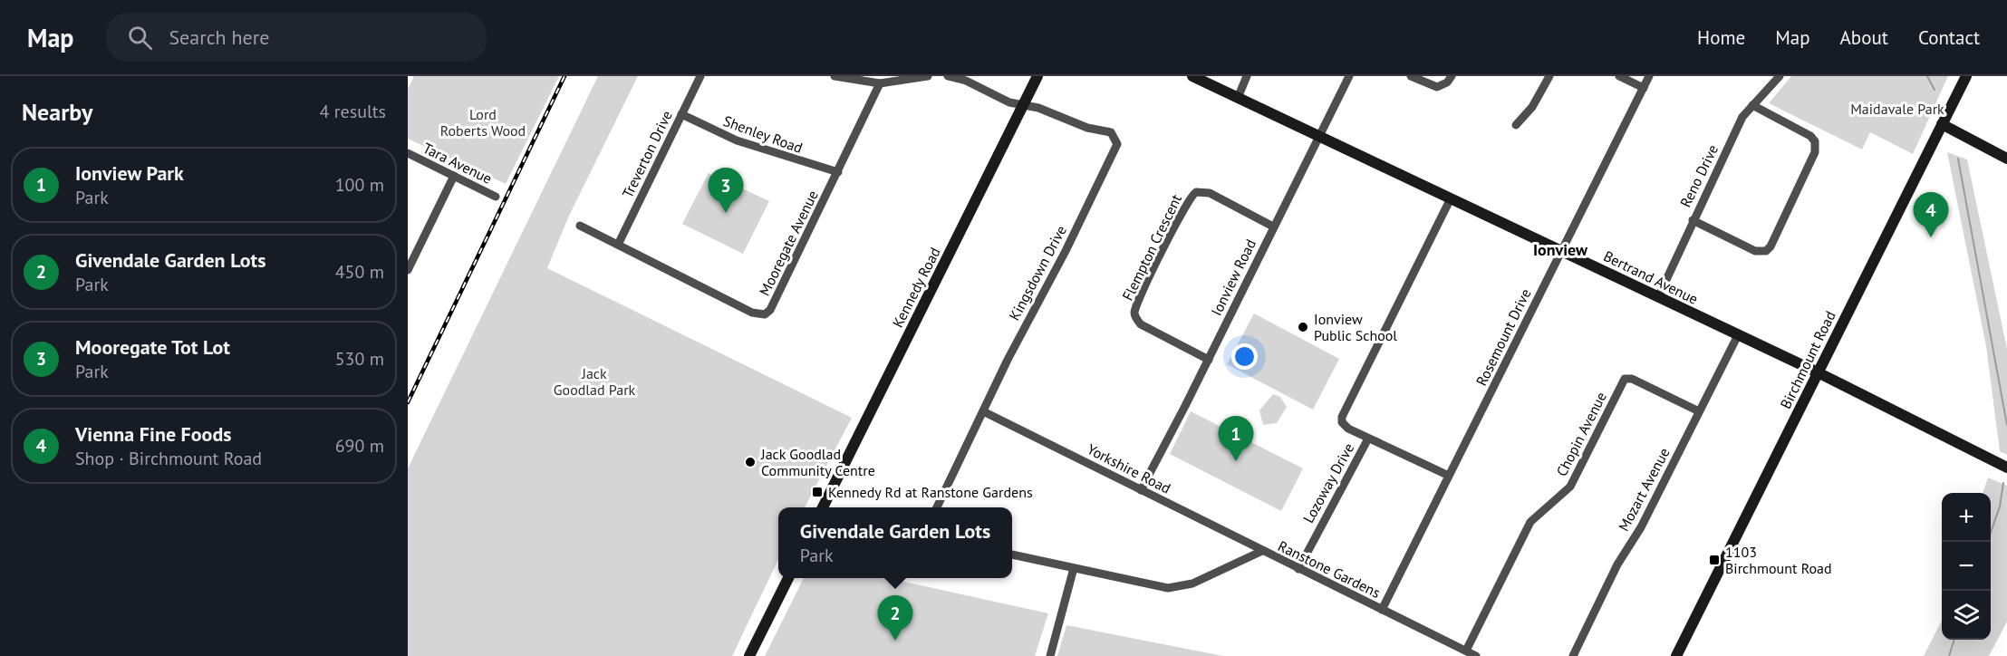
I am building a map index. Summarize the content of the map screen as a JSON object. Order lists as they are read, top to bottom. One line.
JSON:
{"streets":{"main road":["Bertrand Avenue","Kennedy Road","Birchmount Road"],"street":["Shenley Road","Treverton Drive","Tara Avenue","Reno Drive","Mooregate Avenue","Flempton Crescent","Kingsdown Drive","Ionview Road","Rosemount Drive","Chopin Avenue","Yorkshire Road","Lozoway Drive","Mozart Avenue","Ranstone Gardens"]},"crossings":[["Shenley Road","Treverton Drive"],["Shenley Road","Mooregate Avenue"],["Treverton Drive","Mooregate Avenue"],["Reno Drive","Bertrand Avenue"],["Flempton Crescent","Ionview Road"],["Kingsdown Drive","Kennedy Road"],["Kingsdown Drive","Yorkshire Road"],["Ionview Road","Bertrand Avenue"],["Ionview Road","Yorkshire Road"],["Bertrand Avenue","Rosemount Drive"],["Bertrand Avenue","Birchmount Road"],["Bertrand Avenue","Mozart Avenue"],["Rosemount Drive","Ranstone Gardens"],["Chopin Avenue","Mozart Avenue"],["Chopin Avenue","Ranstone Gardens"],["Yorkshire Road","Ranstone Gardens"],["Lozoway Drive","Ranstone Gardens"]],"districts":["Ionview"],"parks":["Maidavale Park","Lord Roberts Wood","Jack Goodlad Park"],"places":{"other":["Ionview Public School","Jack Goodlad Community Centre"],"transit":["Kennedy Rd at Ranstone Gardens","1103 Birchmount Road"]},"page":{"header":"Map","search":"Search here","nav":["Home","Map","About","Contact"],"heading":["Nearby","4 results"],"list":[{"mark":"1","name":"Ionview Park","note":"Park","value":"100 m"},{"mark":"2","name":"Givendale Garden Lots","note":"Park","value":"450 m"},{"mark":"3","name":"Mooregate Tot Lot","note":"Park","value":"530 m"},{"mark":"4","name":"Vienna Fine Foods","note":"Shop · Birchmount Road","value":"690 m"}],"pins":["3","4","1","2"],"map_buttons":["+","−"],"popup":["Givendale Garden Lots","Park"]}}
